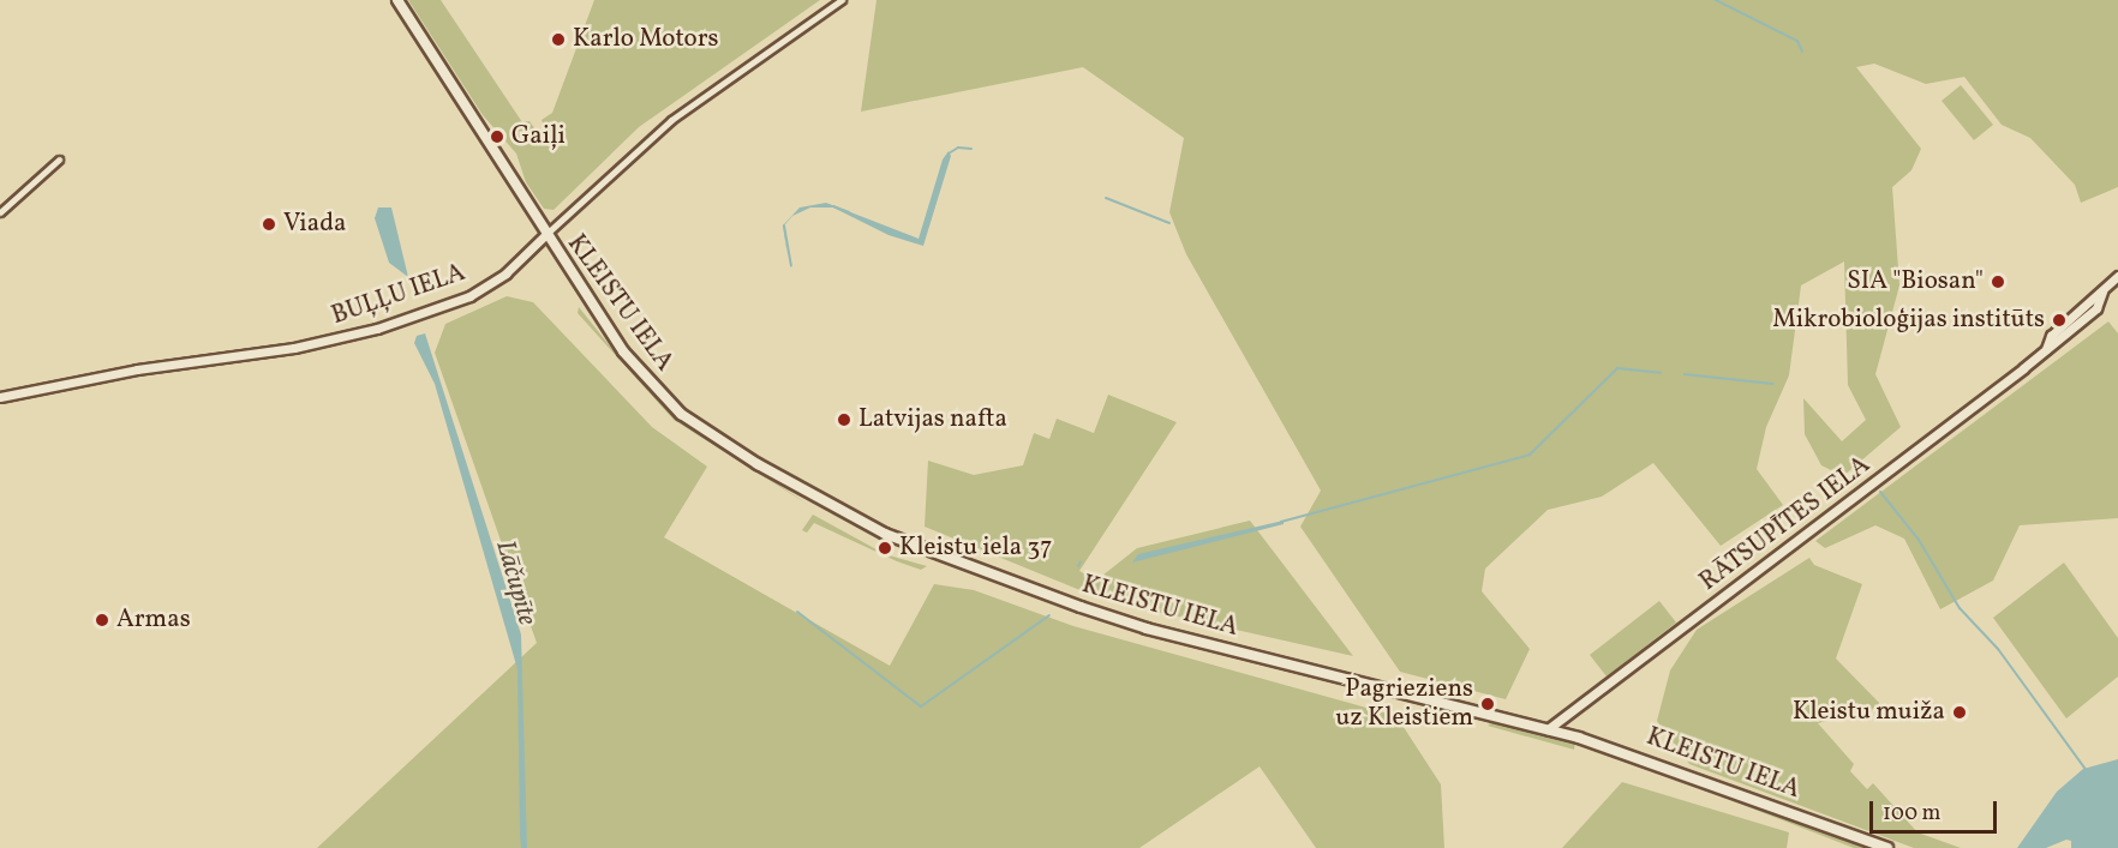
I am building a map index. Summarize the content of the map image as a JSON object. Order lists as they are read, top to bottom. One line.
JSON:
{"streets":{"main road":["KLEISTU IELA"],"street":["BUĻĻU IELA","RĀTSUPĪTES IELA"]},"crossings":[["BUĻĻU IELA","KLEISTU IELA"],["KLEISTU IELA","RĀTSUPĪTES IELA"]],"water":["Lāčupīte"],"places":["Karlo Motors","Gaiļi","Viada","SIA \"Biosan\"","Mikrobioloģijas institūts","Latvijas nafta","Kleistu iela 37","Armas","Pagrieziens uz Kleistiem","Kleistu muiža"],"scale_bar":"100 m"}
